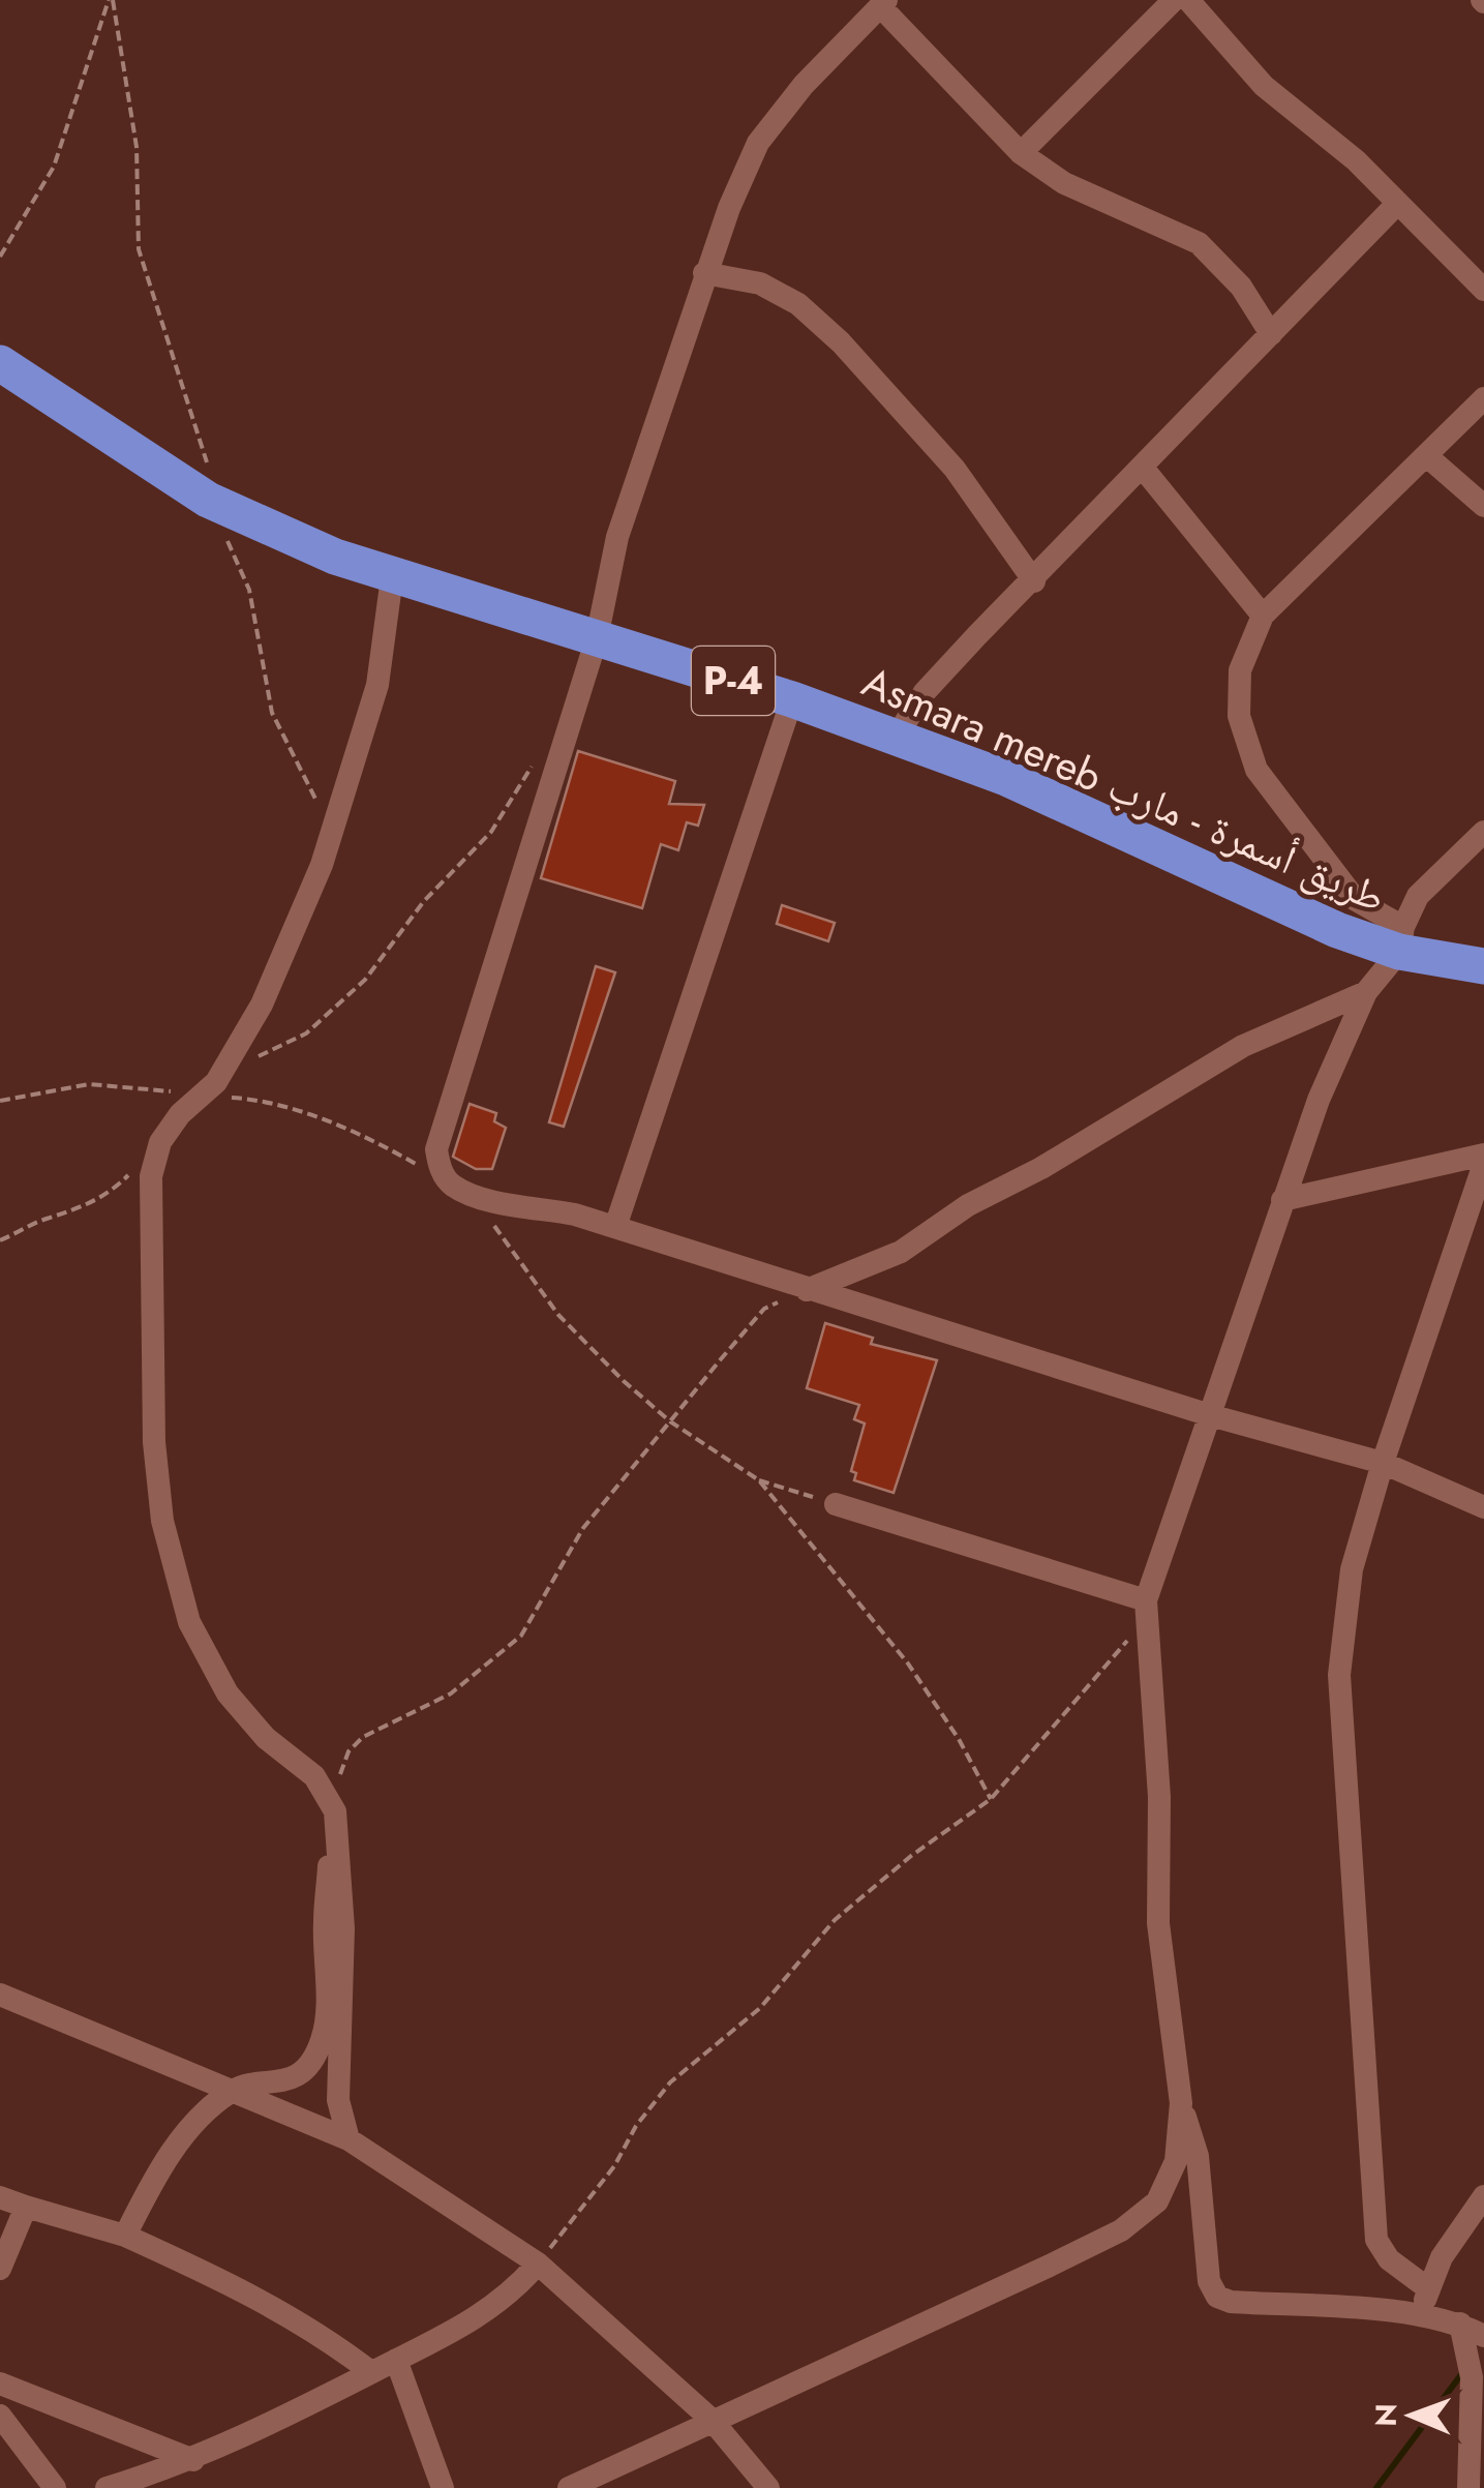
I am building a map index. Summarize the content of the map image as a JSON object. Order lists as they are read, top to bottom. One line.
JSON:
{"streets":{"highway":["P-4","Asmara mereb طريق أسمرة - مارب"]},"north":"left"}
